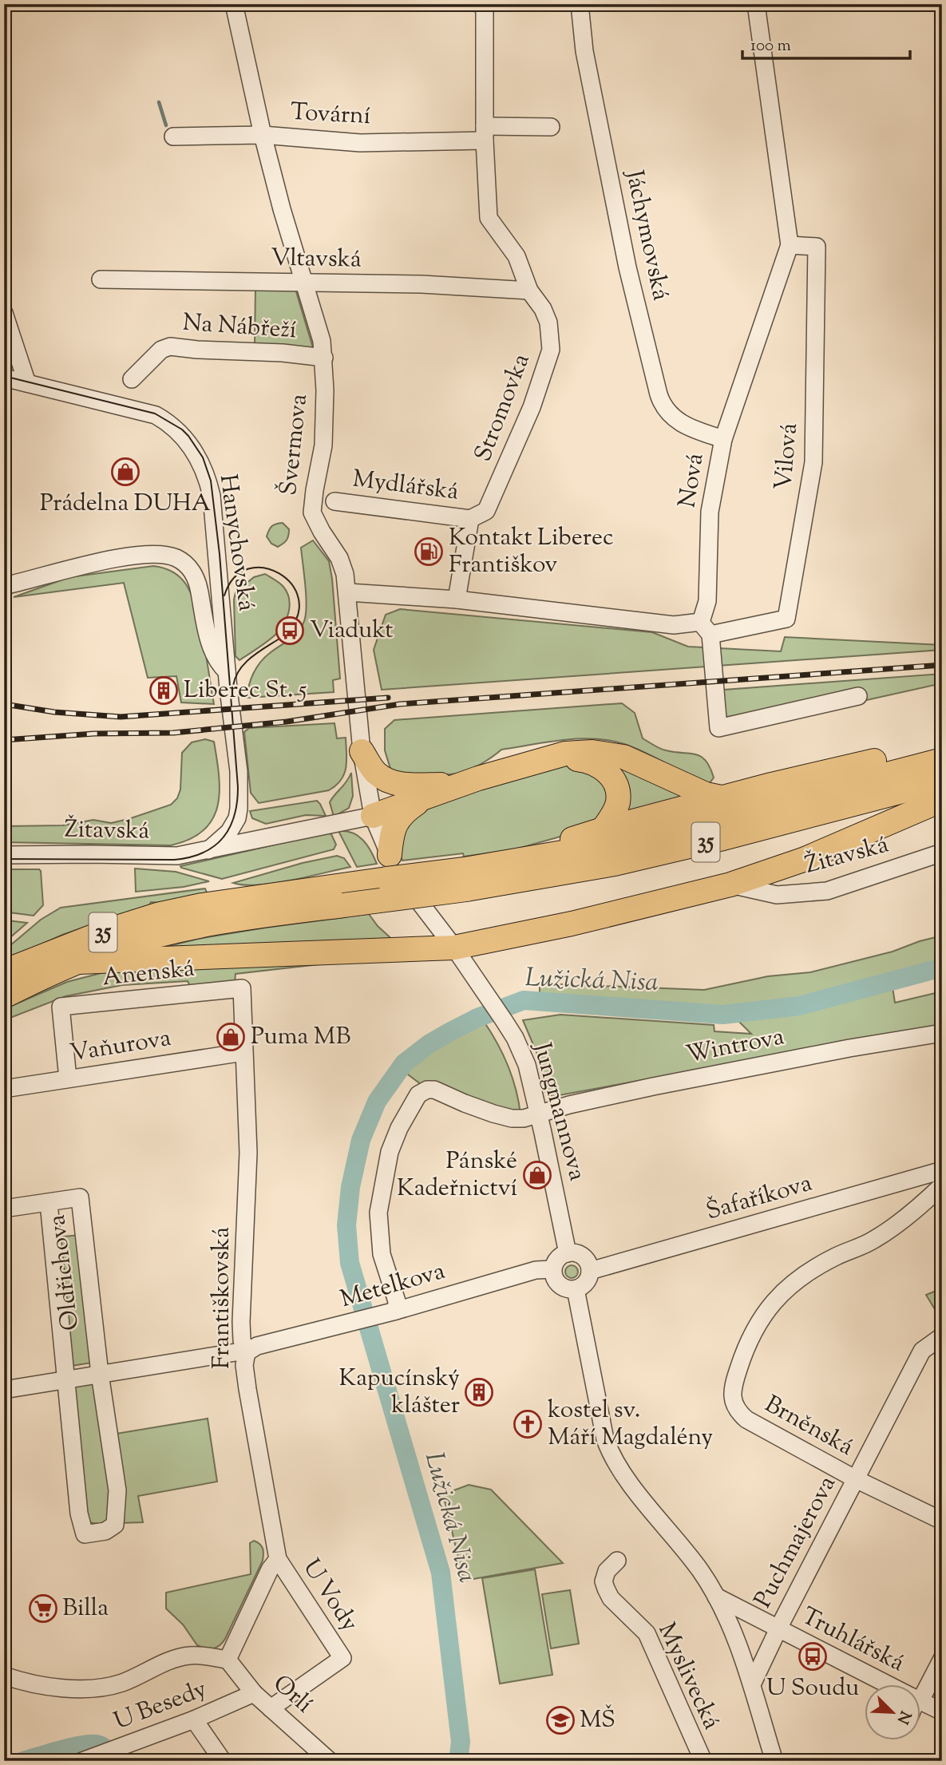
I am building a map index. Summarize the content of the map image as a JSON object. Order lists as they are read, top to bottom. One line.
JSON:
{"streets":{"highway":["35"],"street":["Tovární","Jáchymovská","Vltavská","Na Nábřeží","Stromovka","Švermova","Vilová","Nová","Mydlářská","Hanychovská","Žitavská","Anenská","Vaňurova","Wintrova","Jungmannova","Šafaříkova","Oldřichova","Metelkova","Františkovská","Brněnská","Puchmajerova","U Vody","Truhlářská","Myslivecká","Orlí","U Besedy"]},"crossings":[["Tovární","Stromovka"],["Tovární","Švermova"],["Jáchymovská","Nová"],["Vltavská","Stromovka"],["Vltavská","Švermova"],["Na Nábřeží","Švermova"],["Stromovka","Mydlářská"],["Švermova","Žitavská"],["Švermova","Jungmannova"],["Vilová","Nová"],["Anenská","Vaňurova"],["Anenská","Františkovská"],["Vaňurova","Františkovská"],["Wintrova","Jungmannova"],["Wintrova","Metelkova"],["Jungmannova","Šafaříkova"],["Jungmannova","Metelkova"],["Šafaříkova","Metelkova"],["Metelkova","Františkovská"],["Františkovská","U Vody"],["Brněnská","Puchmajerova"],["Puchmajerova","Truhlářská"],["U Vody","Orlí"],["Orlí","U Besedy"]],"water":["Lužická Nisa"],"places":{"shop":["Prádelna DUHA","Puma MB","Pánské Kadeřnictví"],"fuel station":["Kontakt Liberec Františkov"],"bus stop":["Viadukt","U Soudu"],"building":["Liberec St. 5","Kapucínský klášter"],"church":["kostel sv. Máří Magdalény"],"supermarket":["Billa"],"school or university":["MŠ"]},"scale_bar":"100 m","north":"bottom right"}
